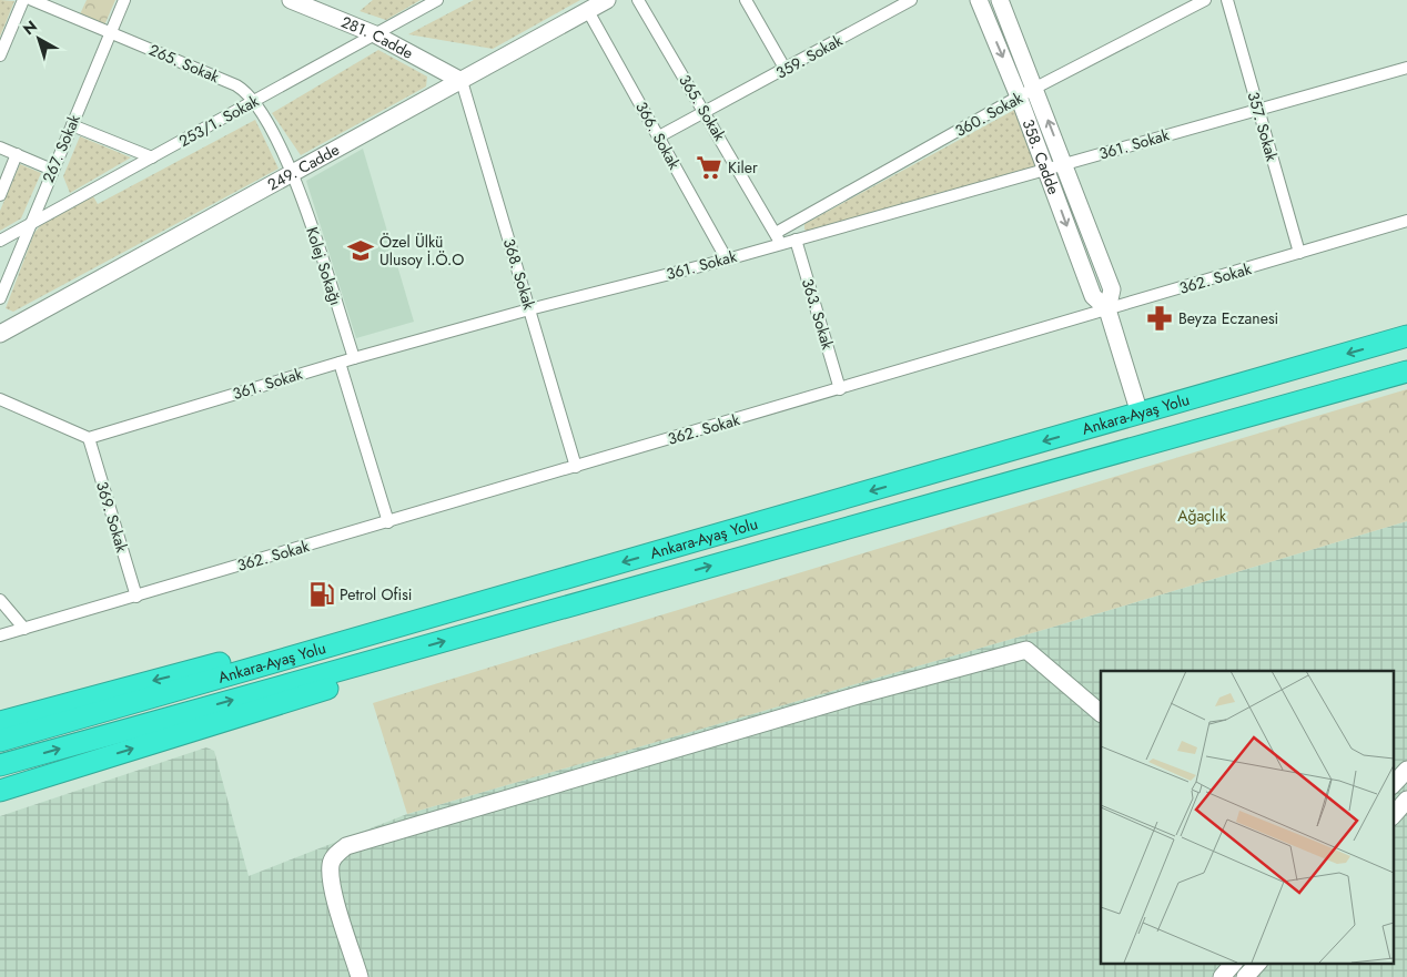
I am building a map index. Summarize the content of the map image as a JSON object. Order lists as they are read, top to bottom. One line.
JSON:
{"streets":{"highway":["Ankara-Ayaş Yolu"],"street":["281. Cadde","359. Sokak","265. Sokak","365. Sokak","360. Sokak","253/1. Sokak","357. Sokak","366. Sokak","361. Sokak","267. Sokak","358. Cadde","249. Cadde","Kolej Sokağı","368. Sokak","362. Sokak","363. Sokak","369. Sokak"]},"crossings":[["281. Cadde","253/1. Sokak"],["281. Cadde","249. Cadde"],["281. Cadde","368. Sokak"],["359. Sokak","365. Sokak"],["359. Sokak","366. Sokak"],["265. Sokak","253/1. Sokak"],["265. Sokak","267. Sokak"],["265. Sokak","249. Cadde"],["265. Sokak","Kolej Sokağı"],["365. Sokak","360. Sokak"],["365. Sokak","361. Sokak"],["360. Sokak","361. Sokak"],["360. Sokak","358. Cadde"],["253/1. Sokak","267. Sokak"],["357. Sokak","361. Sokak"],["357. Sokak","362. Sokak"],["366. Sokak","361. Sokak"],["366. Sokak","249. Cadde"],["361. Sokak","358. Cadde"],["361. Sokak","Kolej Sokağı"],["361. Sokak","368. Sokak"],["361. Sokak","363. Sokak"],["361. Sokak","369. Sokak"],["358. Cadde","362. Sokak"],["358. Cadde","Ankara-Ayaş Yolu"],["249. Cadde","Kolej Sokağı"],["249. Cadde","368. Sokak"],["368. Sokak","362. Sokak"],["362. Sokak","363. Sokak"],["362. Sokak","369. Sokak"]],"parks":["Ağaçlık"],"places":{"supermarket":["Kiler"],"school or university":["Özel Ülkü Ulusoy İ.Ö.O"],"pharmacy":["Beyza Eczanesi"],"fuel station":["Petrol Ofisi"]},"north":"top left"}
